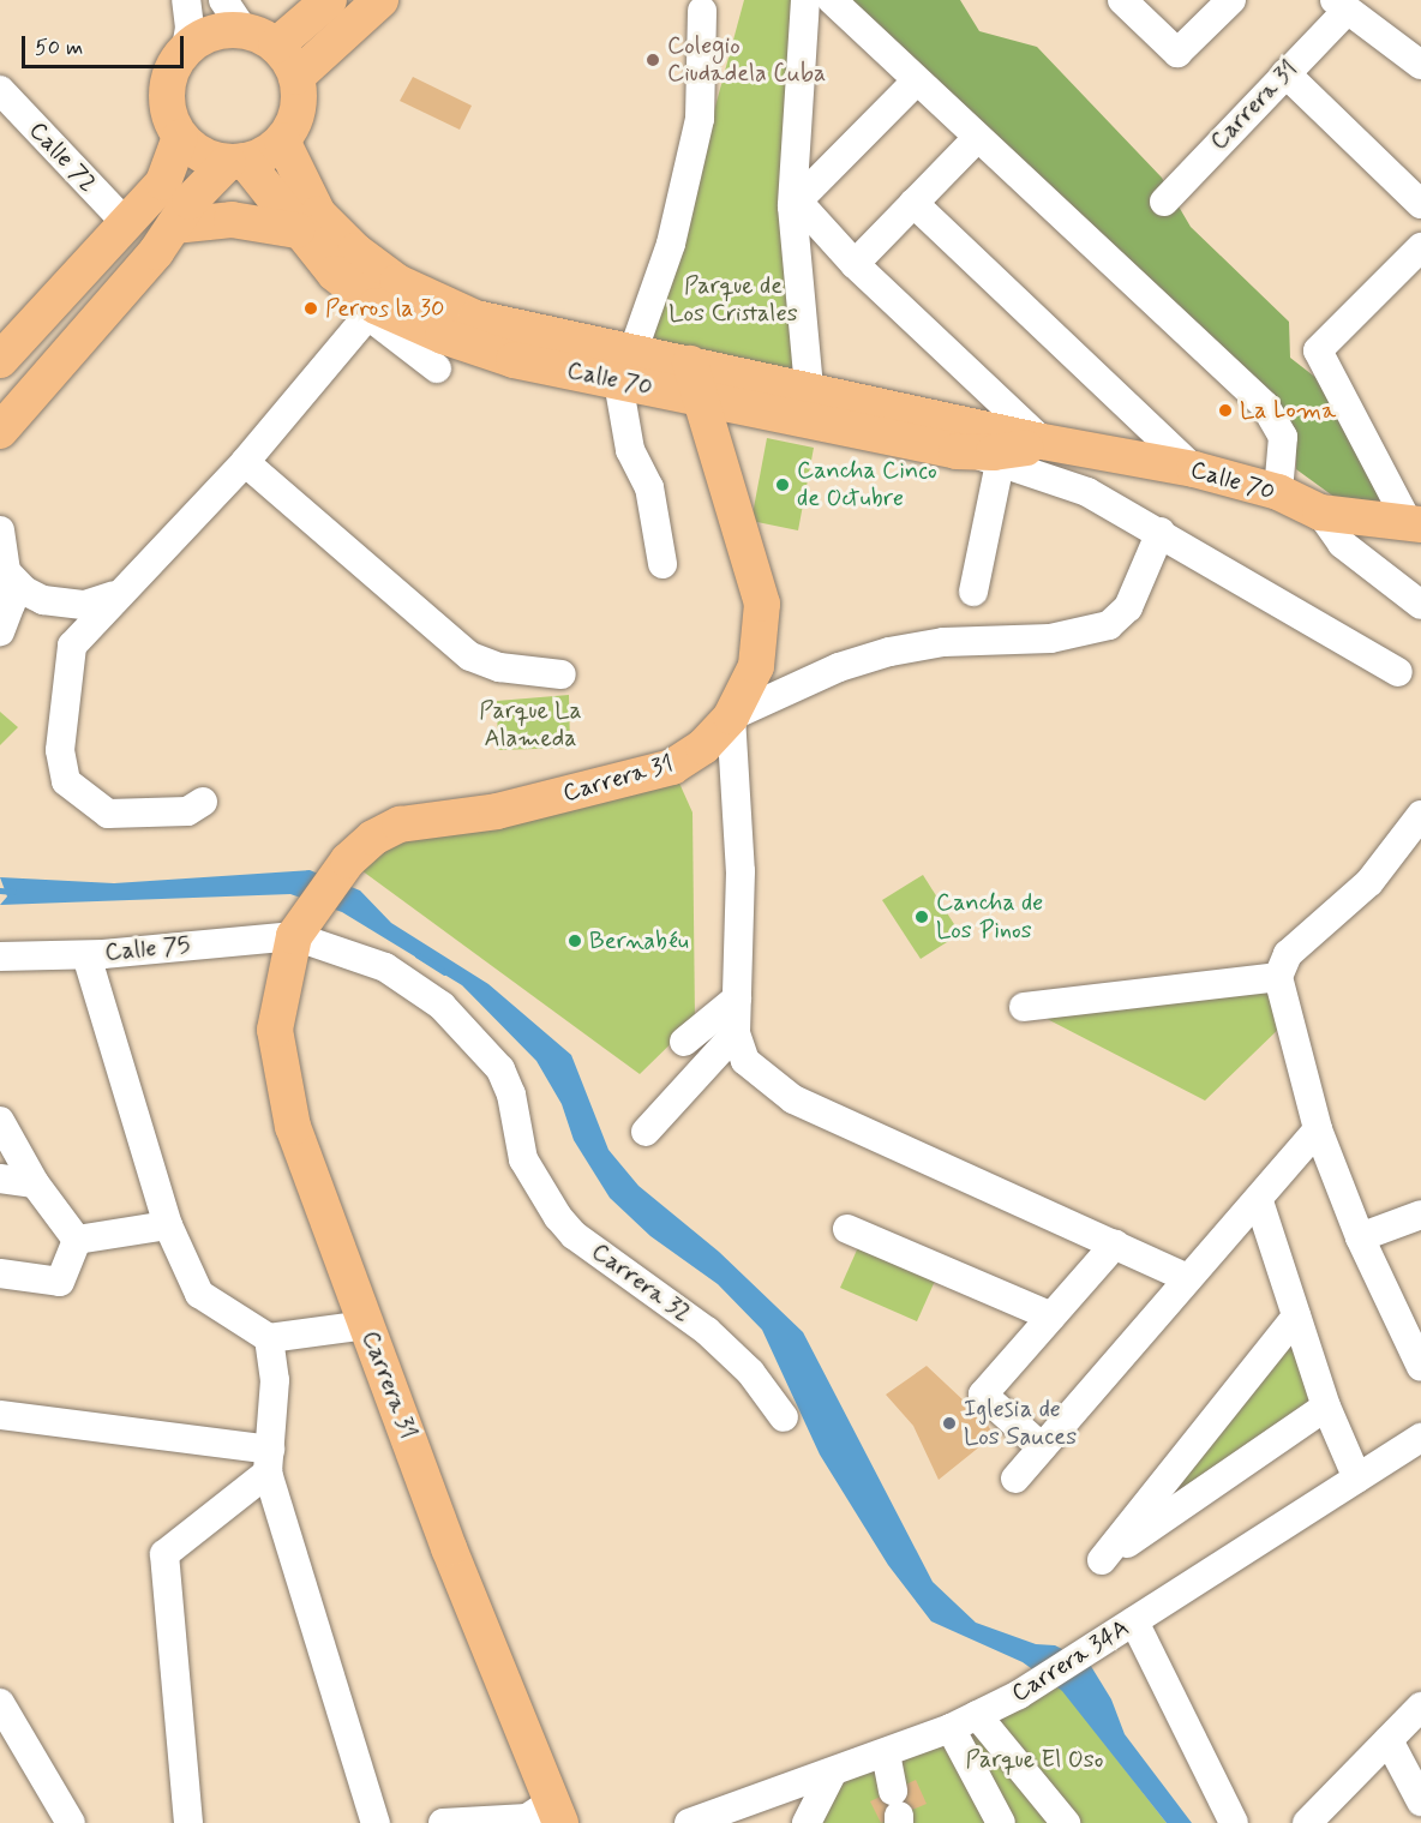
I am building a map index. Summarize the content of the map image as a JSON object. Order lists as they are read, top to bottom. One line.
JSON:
{"streets":{"main road":["Carrera 31","Calle 70"],"street":["Calle 72","Calle 75","Carrera 32","Carrera 34A"]},"crossings":[["Carrera 31","Calle 70"],["Carrera 31","Calle 75"],["Carrera 31","Carrera 32"],["Calle 75","Carrera 32"]],"parks":["Parque de Los Cristales","Parque La Alameda","Parque El Oso"],"places":["Colegio Ciudadela Cuba","Perros la 30","La Loma","Cancha Cinco de Octubre","Cancha de Los Pinos","Bernabéu","Iglesia de Los Sauces"],"scale_bar":"50 m"}
